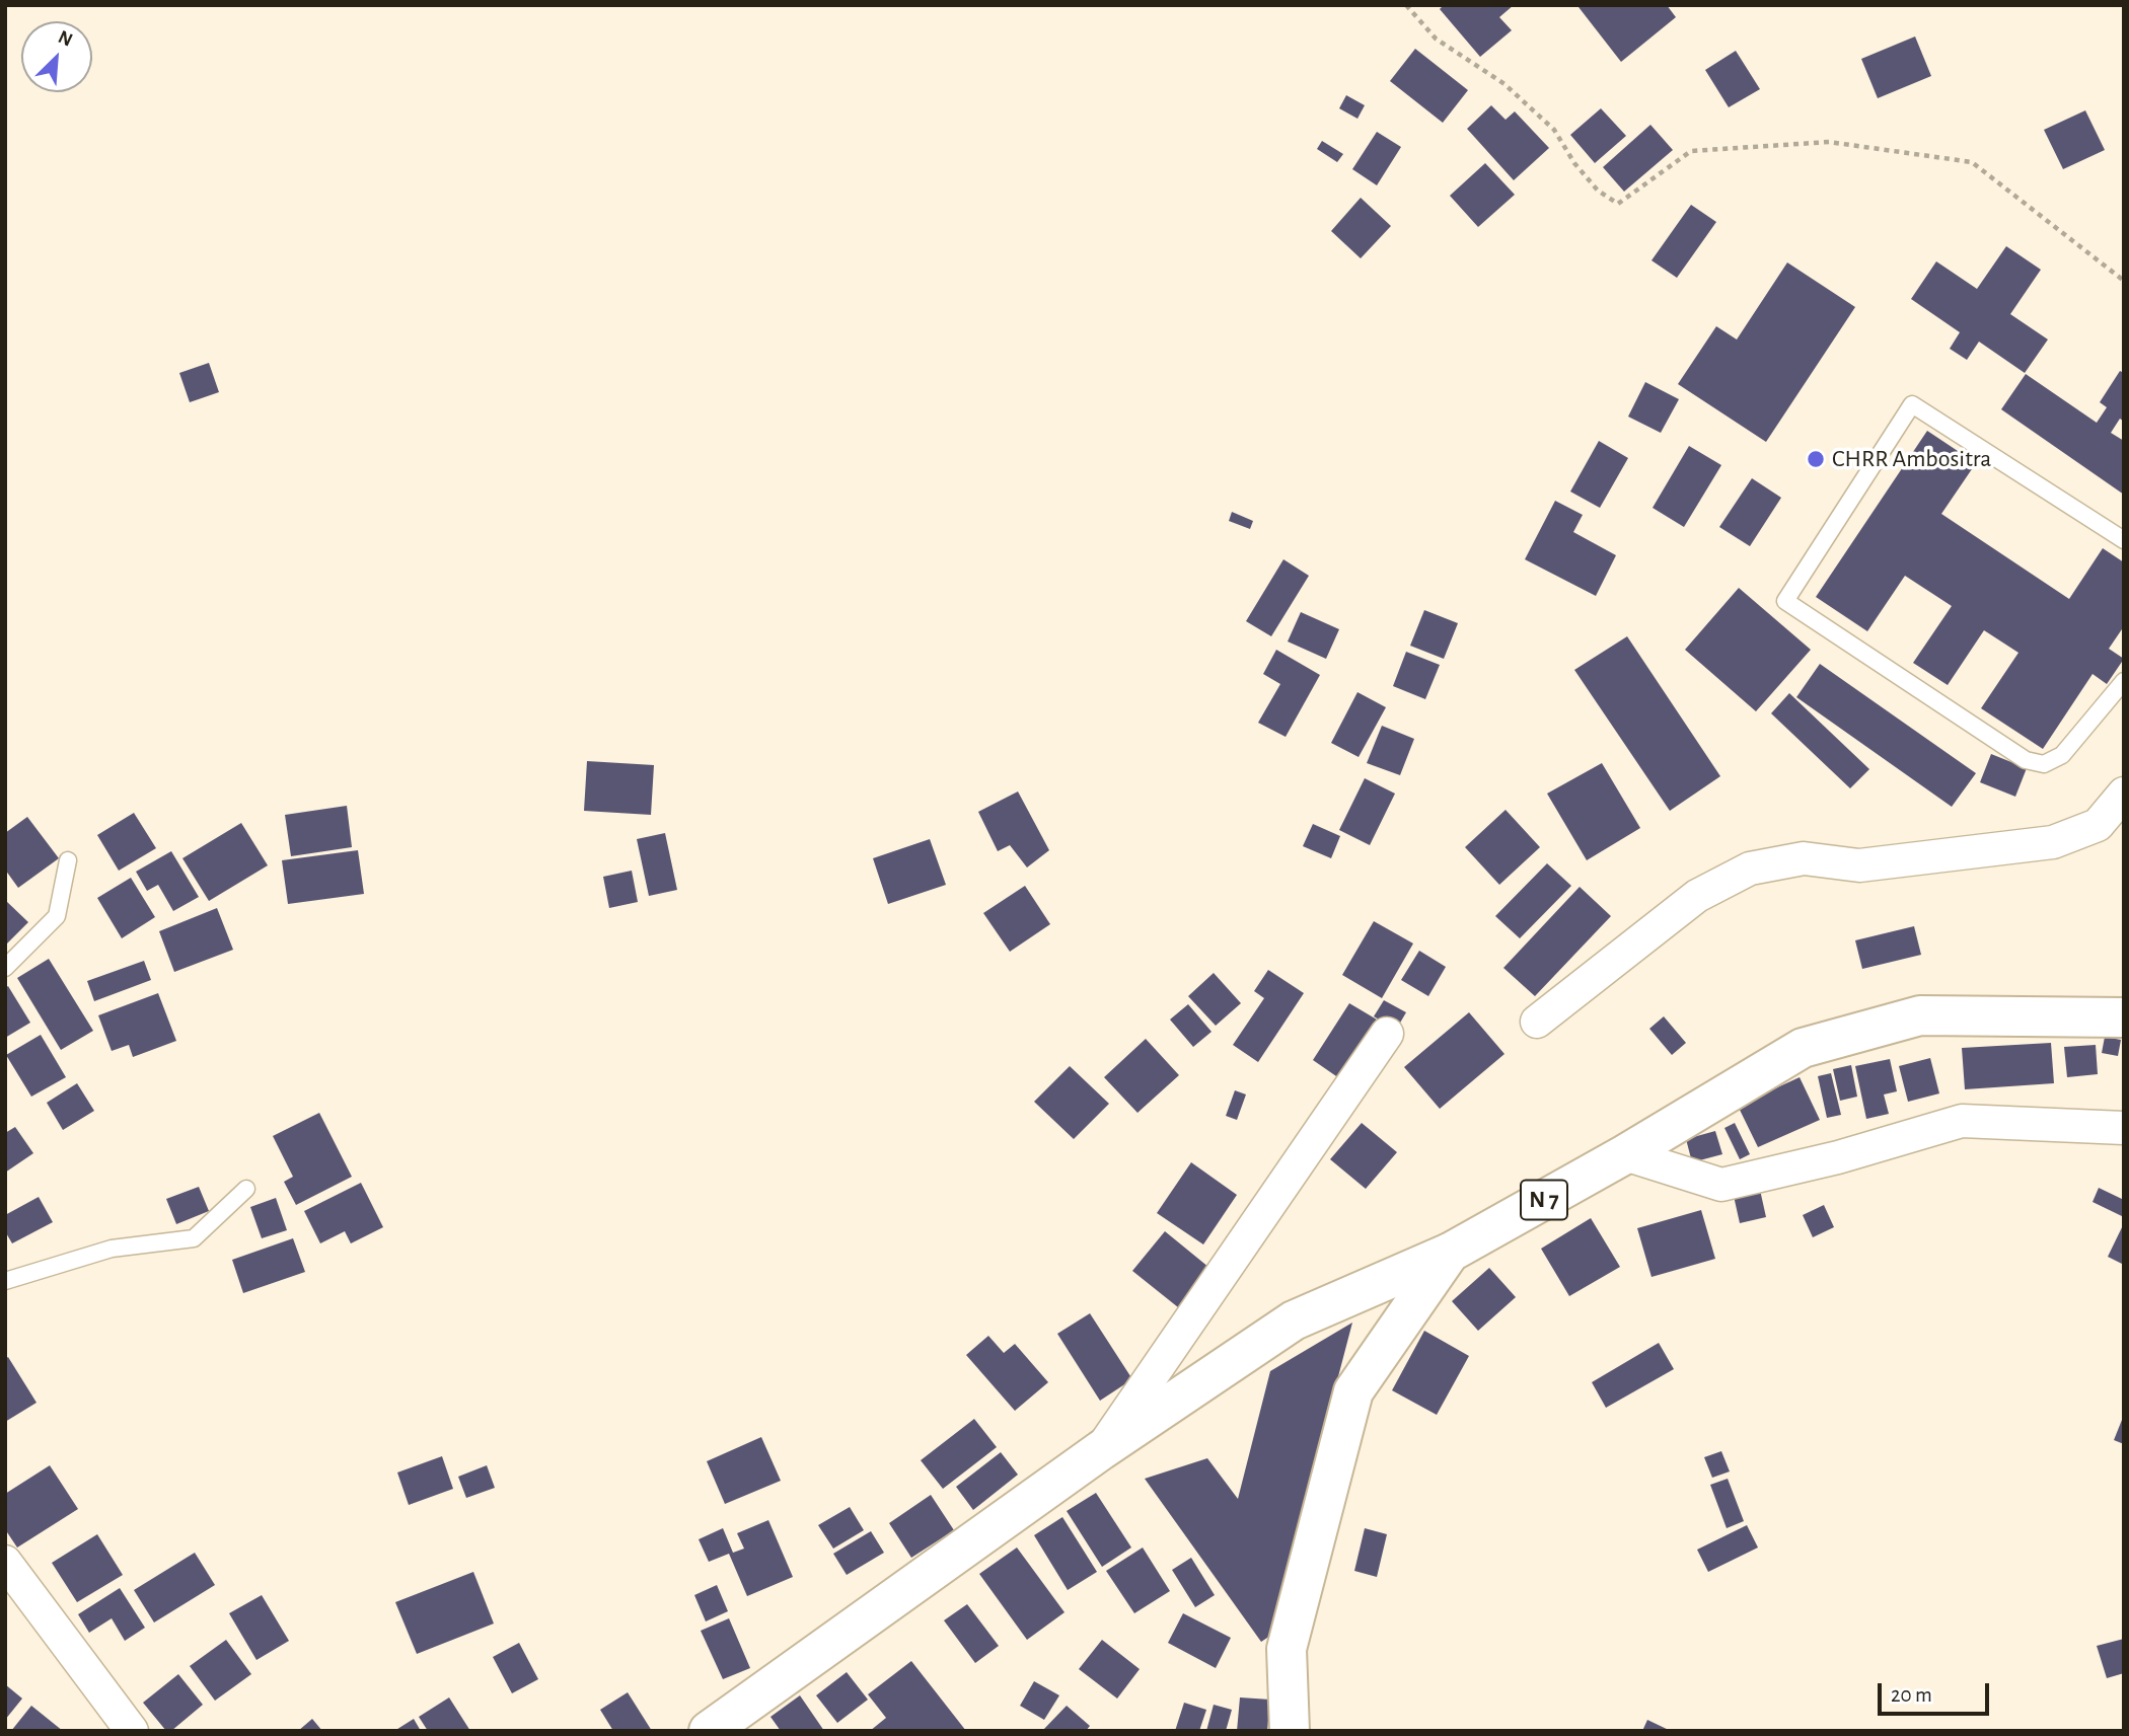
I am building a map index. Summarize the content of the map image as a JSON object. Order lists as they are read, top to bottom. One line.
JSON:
{"streets":{"main road":["N 7"]},"places":["CHRR Ambositra"],"scale_bar":"20 m","north":"top right"}
